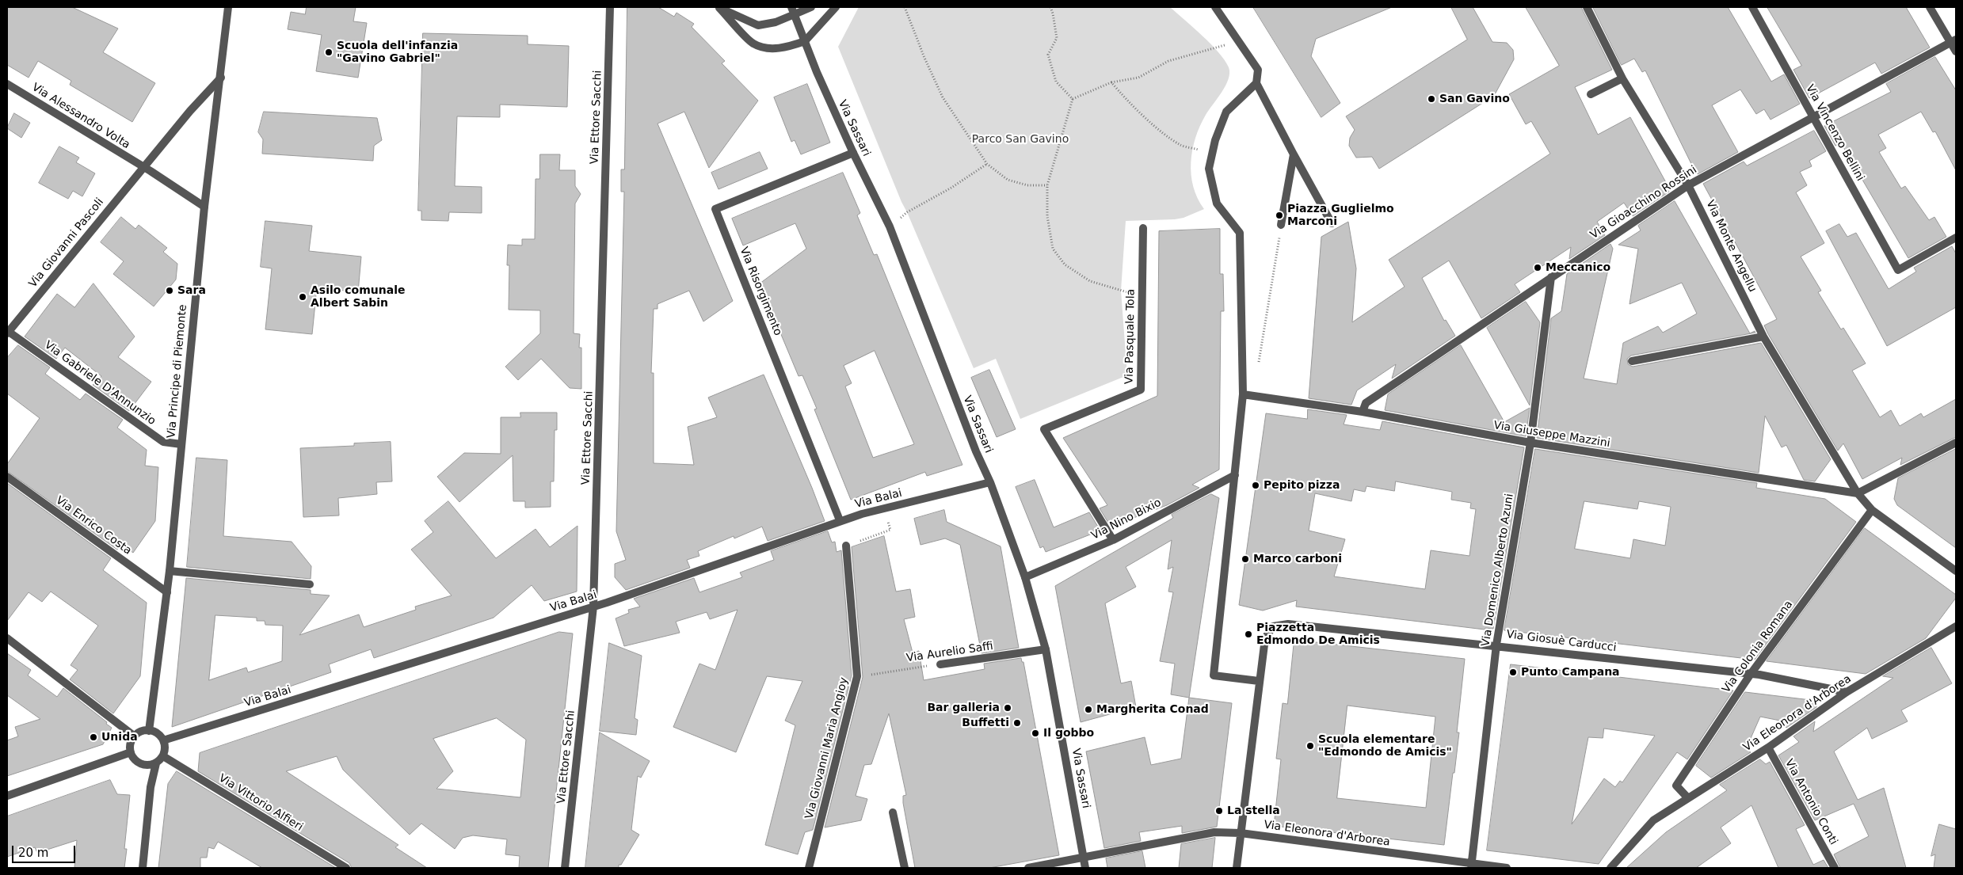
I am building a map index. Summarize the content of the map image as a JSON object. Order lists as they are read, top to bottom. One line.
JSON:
{"streets":{"street":["Via Alessandro Volta","Via Ettore Sacchi","Via Sassari","Via Vincenzo Bellini","Via Gioacchino Rossini","Via Giovanni Pascoli","Via Monte Angellu","Via Risorgimento","Via Pasquale Tola","Via Principe di Piemonte","Via Gabriele D'Annunzio","Via Giuseppe Mazzini","Via Balai","Via Nino Bixio","Via Enrico Costa","Via Domenico Alberto Azuni","Via Giosuè Carducci","Via Colonia Romana","Via Aurelio Saffi","Via Eleonora d'Arborea","Via Giovanni Maria Angioy","Via Antonio Conti","Via Vittorio Alfieri"]},"crossings":[["Via Alessandro Volta","Via Giovanni Pascoli"],["Via Ettore Sacchi","Via Balai"],["Via Sassari","Via Risorgimento"],["Via Sassari","Via Balai"],["Via Sassari","Via Nino Bixio"],["Via Sassari","Via Aurelio Saffi"],["Via Sassari","Via Eleonora d'Arborea"],["Via Vincenzo Bellini","Via Gioacchino Rossini"],["Via Gioacchino Rossini","Via Monte Angellu"],["Via Gioacchino Rossini","Via Giuseppe Mazzini"],["Via Gioacchino Rossini","Via Domenico Alberto Azuni"],["Via Giovanni Pascoli","Via Principe di Piemonte"],["Via Giovanni Pascoli","Via Gabriele D'Annunzio"],["Via Monte Angellu","Via Giuseppe Mazzini"],["Via Monte Angellu","Via Colonia Romana"],["Via Risorgimento","Via Balai"],["Via Pasquale Tola","Via Nino Bixio"],["Via Principe di Piemonte","Via Gabriele D'Annunzio"],["Via Principe di Piemonte","Via Balai"],["Via Principe di Piemonte","Via Enrico Costa"],["Via Principe di Piemonte","Via Vittorio Alfieri"],["Via Giuseppe Mazzini","Via Domenico Alberto Azuni"],["Via Balai","Via Vittorio Alfieri"],["Via Domenico Alberto Azuni","Via Giosuè Carducci"],["Via Domenico Alberto Azuni","Via Eleonora d'Arborea"],["Via Giosuè Carducci","Via Colonia Romana"],["Via Giosuè Carducci","Via Eleonora d'Arborea"],["Via Colonia Romana","Via Eleonora d'Arborea"],["Via Aurelio Saffi","Via Giovanni Maria Angioy"],["Via Eleonora d'Arborea","Via Antonio Conti"]],"parks":["Parco San Gavino"],"places":["Scuola dell'infanzia \"Gavino Gabriel\"","San Gavino","Piazza Guglielmo Marconi","Meccanico","Sara","Asilo comunale Albert Sabin","Pepito pizza","Marco carboni","Piazzetta Edmondo De Amicis","Punto Campana","Bar galleria","Margherita Conad","Buffetti","Il gobbo","Unida","Scuola elementare \"Edmondo de Amicis\"","La stella"],"scale_bar":"20 m"}
